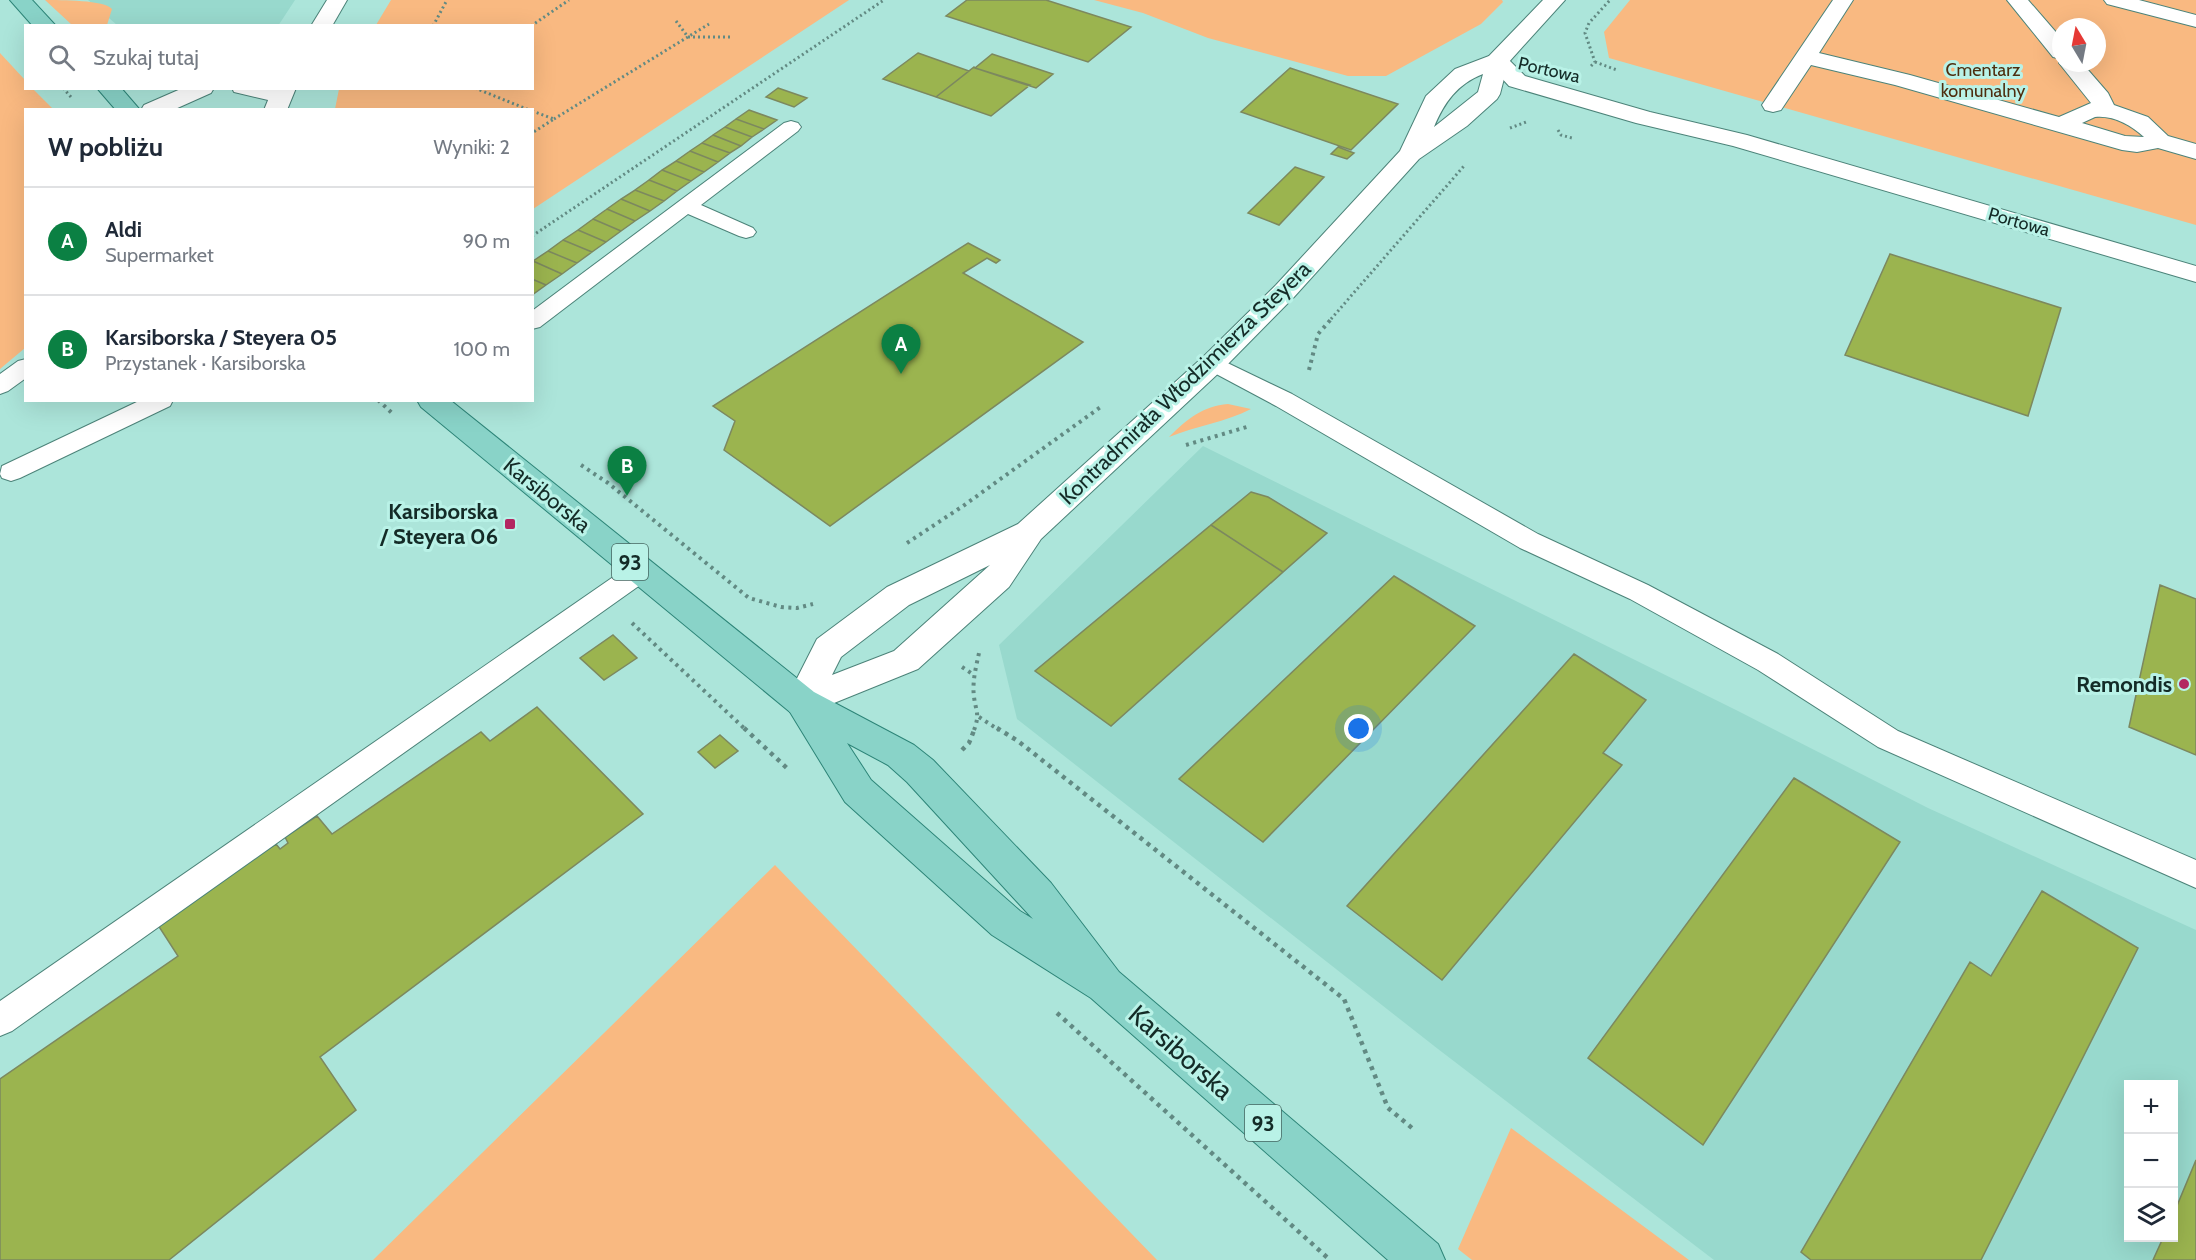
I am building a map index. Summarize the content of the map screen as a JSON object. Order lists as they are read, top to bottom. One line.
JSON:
{"streets":{"main road":["Karsiborska","93"],"street":["Portowa","Kontradmirała Włodzimierza Steyera"]},"crossings":[["Portowa","Kontradmirała Włodzimierza Steyera"],["Kontradmirała Włodzimierza Steyera","Karsiborska"]],"parks":["Cmentarz komunalny"],"places":{"transit":["Karsiborska / Steyera 06"],"other":["Remondis"]},"north":"top","page":{"search":"Szukaj tutaj","heading":["W pobliżu","Wyniki: 2"],"list":[{"mark":"A","name":"Aldi","note":"Supermarket","value":"90 m"},{"mark":"B","name":"Karsiborska / Steyera 05","note":"Przystanek · Karsiborska","value":"100 m"}],"pins":["A","B"],"map_buttons":["+","−"]}}
